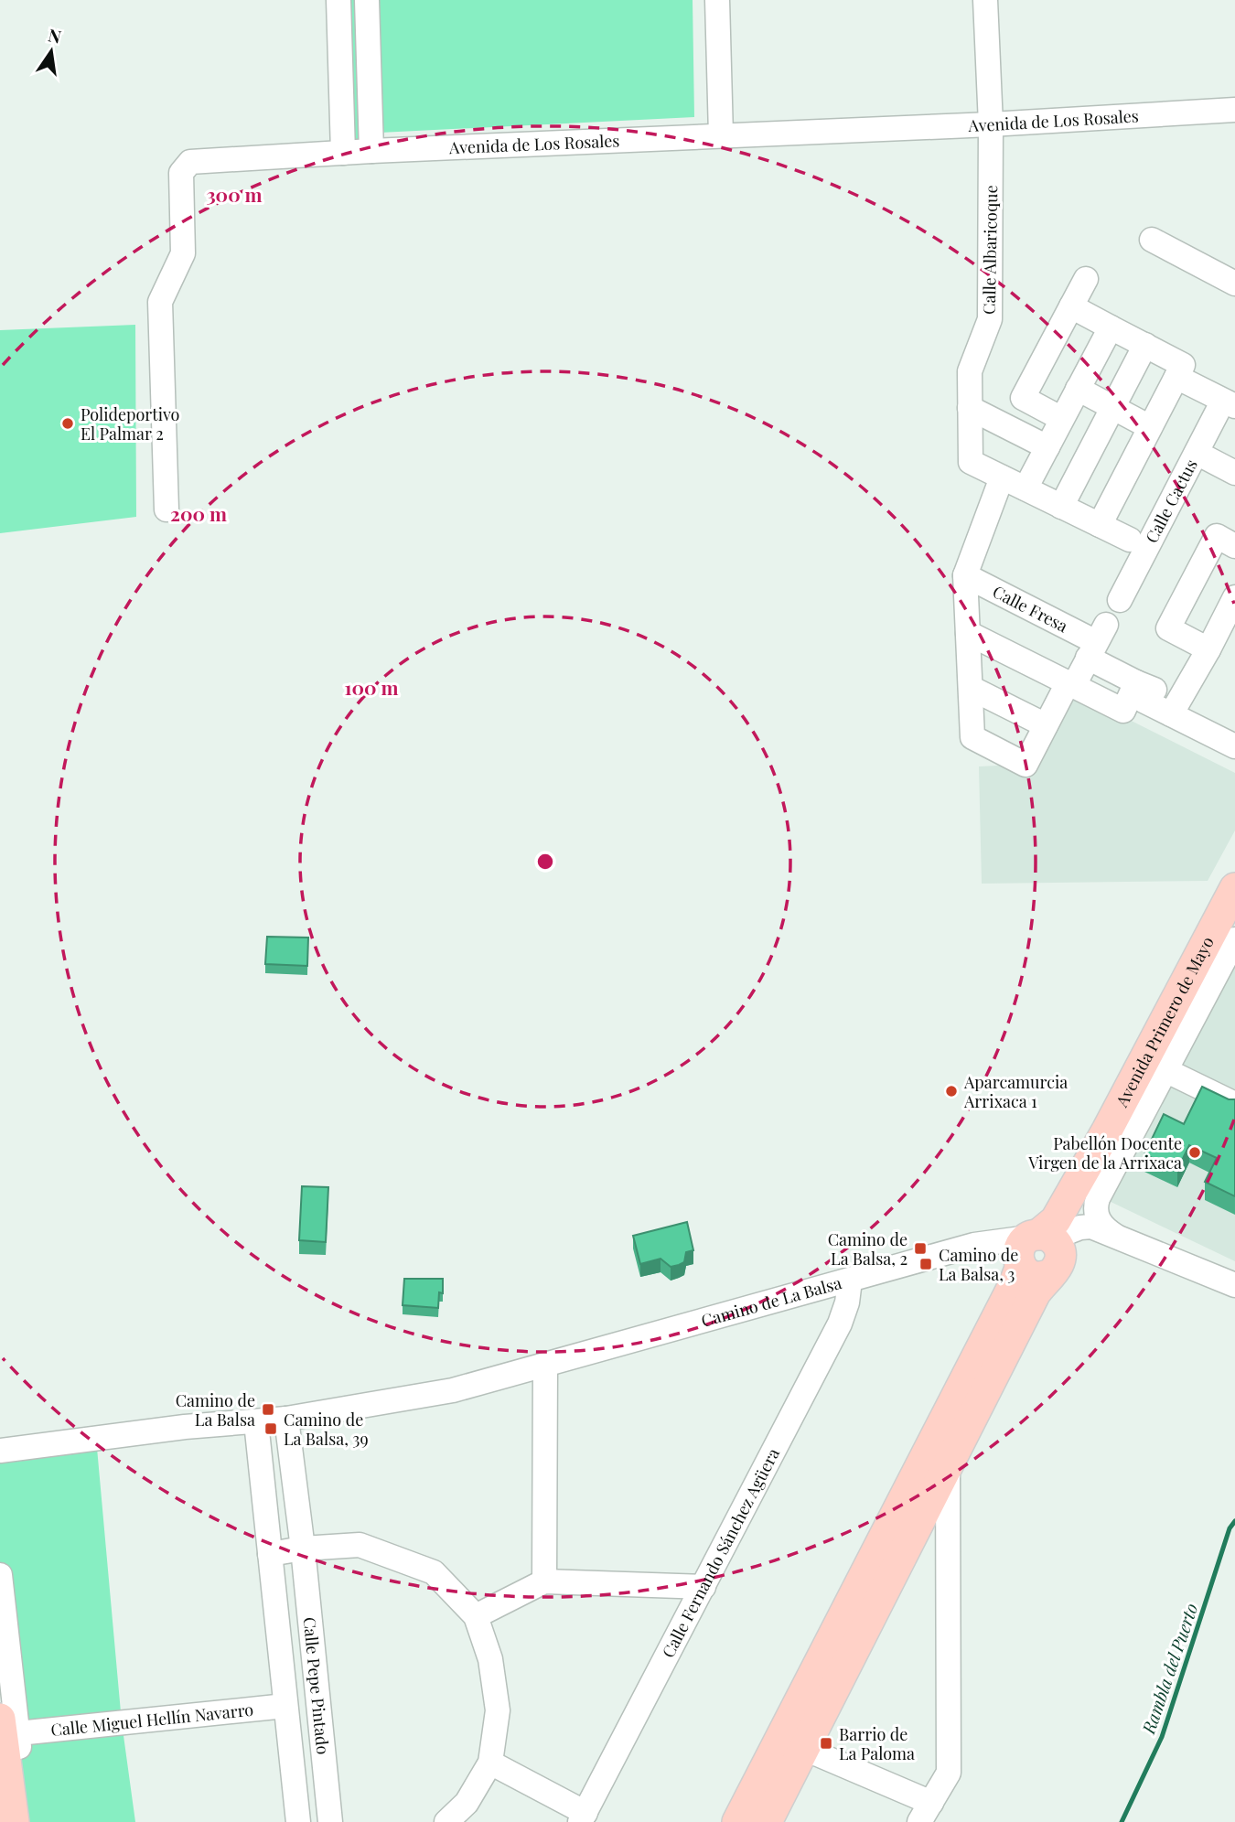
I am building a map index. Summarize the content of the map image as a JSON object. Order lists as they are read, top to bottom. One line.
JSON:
{"streets":{"main road":["Avenida Primero de Mayo"],"street":["Avenida de Los Rosales","Calle Albaricoque","Calle Cactus","Calle Fresa","Camino de La Balsa","Calle Fernando Sánchez Agüera","Calle Pepe Pintado","Calle Miguel Hellín Navarro"]},"crossings":[["Avenida de Los Rosales","Calle Albaricoque"],["Avenida Primero de Mayo","Camino de La Balsa"],["Camino de La Balsa","Calle Fernando Sánchez Agüera"],["Camino de La Balsa","Calle Pepe Pintado"],["Calle Pepe Pintado","Calle Miguel Hellín Navarro"]],"water":["Rambla del Puerto"],"places":{"other":["Polideportivo El Palmar 2","Aparcamurcia Arrixaca 1","Pabellón Docente Virgen de la Arrixaca"],"transit":["Camino de La Balsa, 2","Camino de La Balsa, 3","Camino de La Balsa","Camino de La Balsa, 39","Barrio de La Paloma"]},"north":"top","rings":["300 m","200 m","100 m"]}
